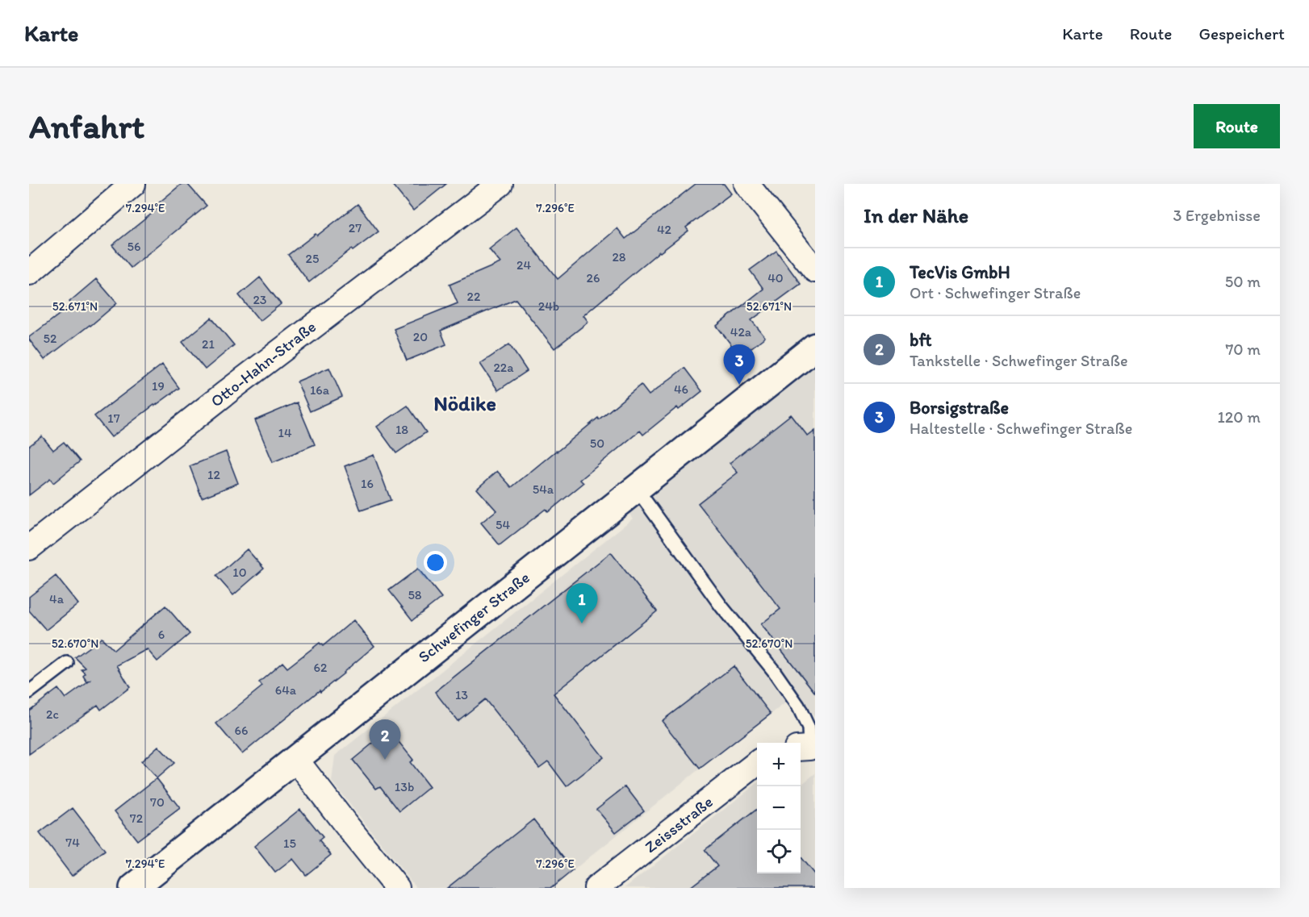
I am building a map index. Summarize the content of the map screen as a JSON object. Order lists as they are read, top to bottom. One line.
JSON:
{"streets":{"street":["Otto-Hahn-Straße","Schwefinger Straße","Zeissstraße"]},"districts":["Nödike"],"house_numbers":["27","42","56","28","25","24","26","40","22","23","24b","42a","20","52","21","22a","19","46","16a","17","18","14","50","12","16","54a","54","10","58","4a","6","62","64a","13","2c","66","13b","70","72","74","15"],"page":{"header":"Karte","nav":["Karte","Route","Gespeichert"],"buttons":"Route","title":"Anfahrt","heading":["In der Nähe","3 Ergebnisse"],"list":[{"mark":"1","name":"TecVis GmbH","note":"Ort · Schwefinger Straße","value":"50 m"},{"mark":"2","name":"bft","note":"Tankstelle · Schwefinger Straße","value":"70 m"},{"mark":"3","name":"Borsigstraße","note":"Haltestelle · Schwefinger Straße","value":"120 m"}],"pins":["3","1","2"],"map_buttons":["+","−"]},"coordinates":["7.294°E","7.296°E","52.671°N","52.670°N"]}
